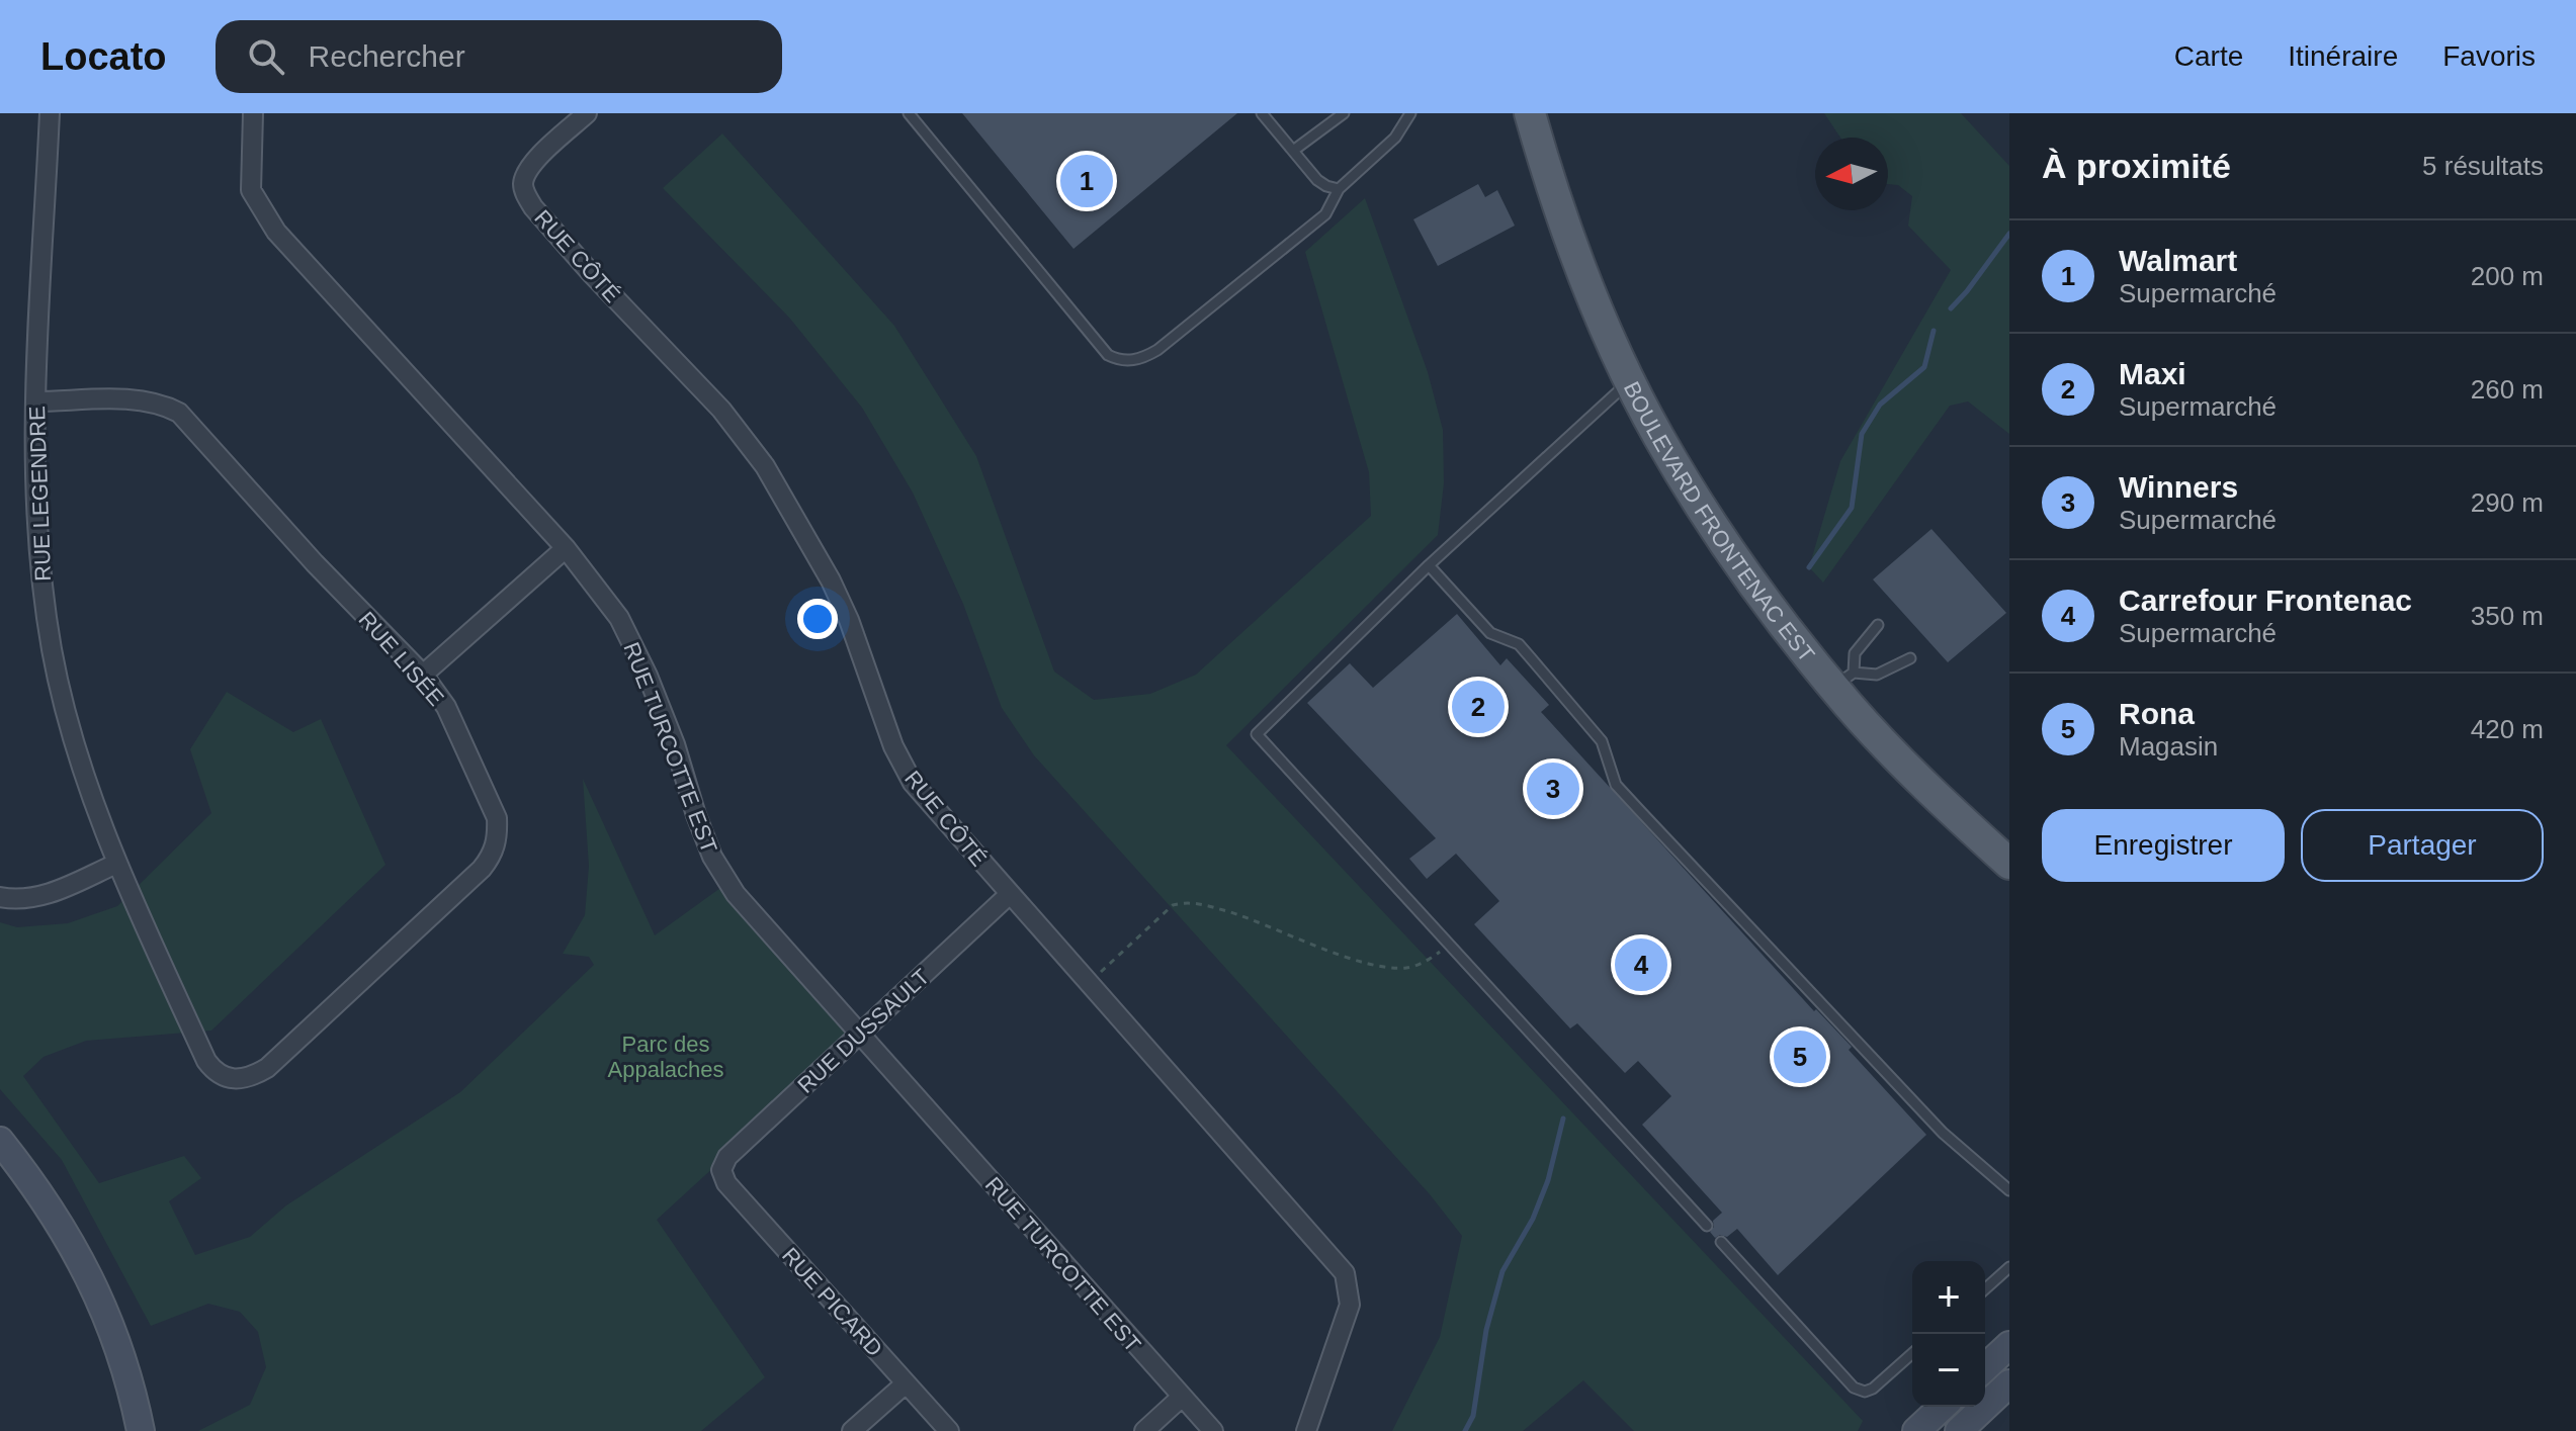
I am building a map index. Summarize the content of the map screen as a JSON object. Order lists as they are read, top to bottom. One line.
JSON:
{"streets":{"main road":["BOULEVARD FRONTENAC EST"],"street":["RUE CÔTÉ","RUE LEGENDRE","RUE LISÉE","RUE TURCOTTE EST","RUE DUSSAULT","RUE PICARD"]},"crossings":[["RUE CÔTÉ","RUE DUSSAULT"],["RUE LEGENDRE","RUE LISÉE"],["RUE TURCOTTE EST","RUE DUSSAULT"],["RUE DUSSAULT","RUE PICARD"]],"parks":["Parc des Appalaches"],"north":"left","page":{"header":"Locato","search":"Rechercher","nav":["Carte","Itinéraire","Favoris"],"heading":["À proximité","5 résultats"],"pins":["1","2","3","4","5"],"list":[{"mark":"1","name":"Walmart","note":"Supermarché","value":"200 m"},{"mark":"2","name":"Maxi","note":"Supermarché","value":"260 m"},{"mark":"3","name":"Winners","note":"Supermarché","value":"290 m"},{"mark":"4","name":"Carrefour Frontenac","note":"Supermarché","value":"350 m"},{"mark":"5","name":"Rona","note":"Magasin","value":"420 m"}],"buttons":["Enregistrer","Partager"],"map_buttons":["+","−"]}}
